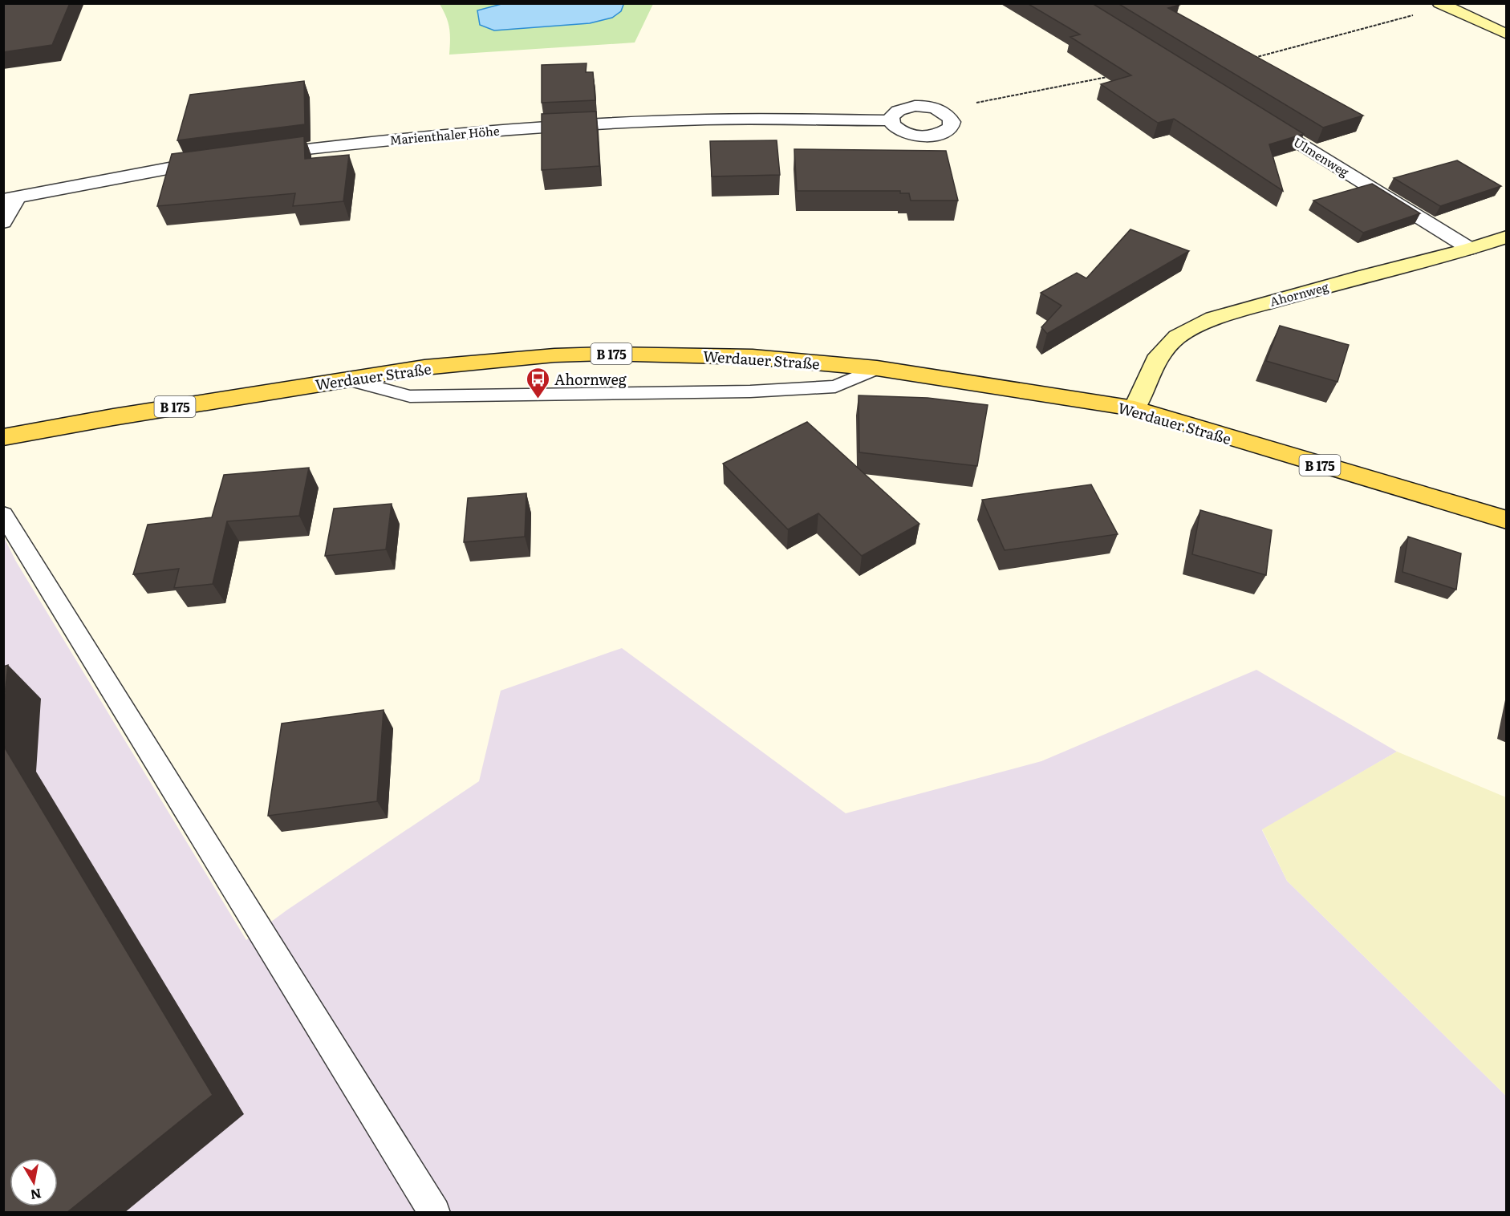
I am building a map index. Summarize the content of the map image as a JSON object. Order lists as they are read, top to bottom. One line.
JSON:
{"streets":{"main road":["B 175","Werdauer Straße"],"street":["Marienthaler Höhe","Ulmenweg","Ahornweg"]},"crossings":[["Ulmenweg","Ahornweg"],["Ahornweg","Werdauer Straße"]],"places":{"bus stop":["Ahornweg"]},"north":"bottom"}
